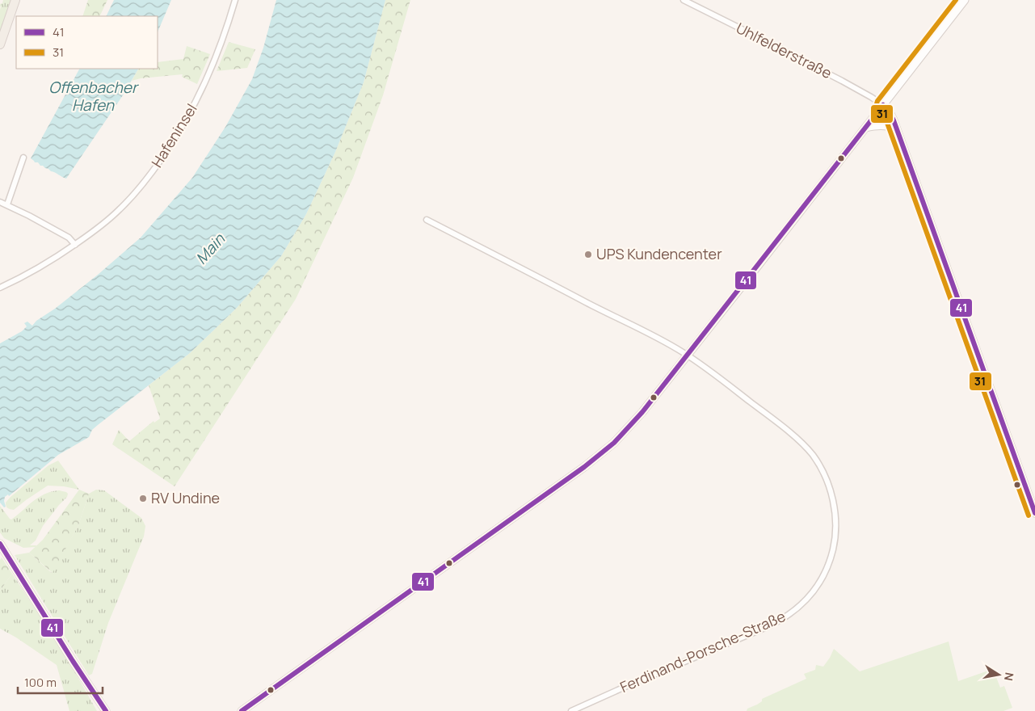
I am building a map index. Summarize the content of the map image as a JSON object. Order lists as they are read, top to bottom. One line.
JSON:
{"streets":{"street":["Uhlfelderstraße","Hafeninsel","Ferdinand-Porsche-Straße"]},"water":["Offenbacher Hafen","Main"],"places":["UPS Kundencenter","RV Undine"],"lines":["transit line 31","transit line 41"],"legend":["41","31"],"scale_bar":"100 m","north":"right"}
